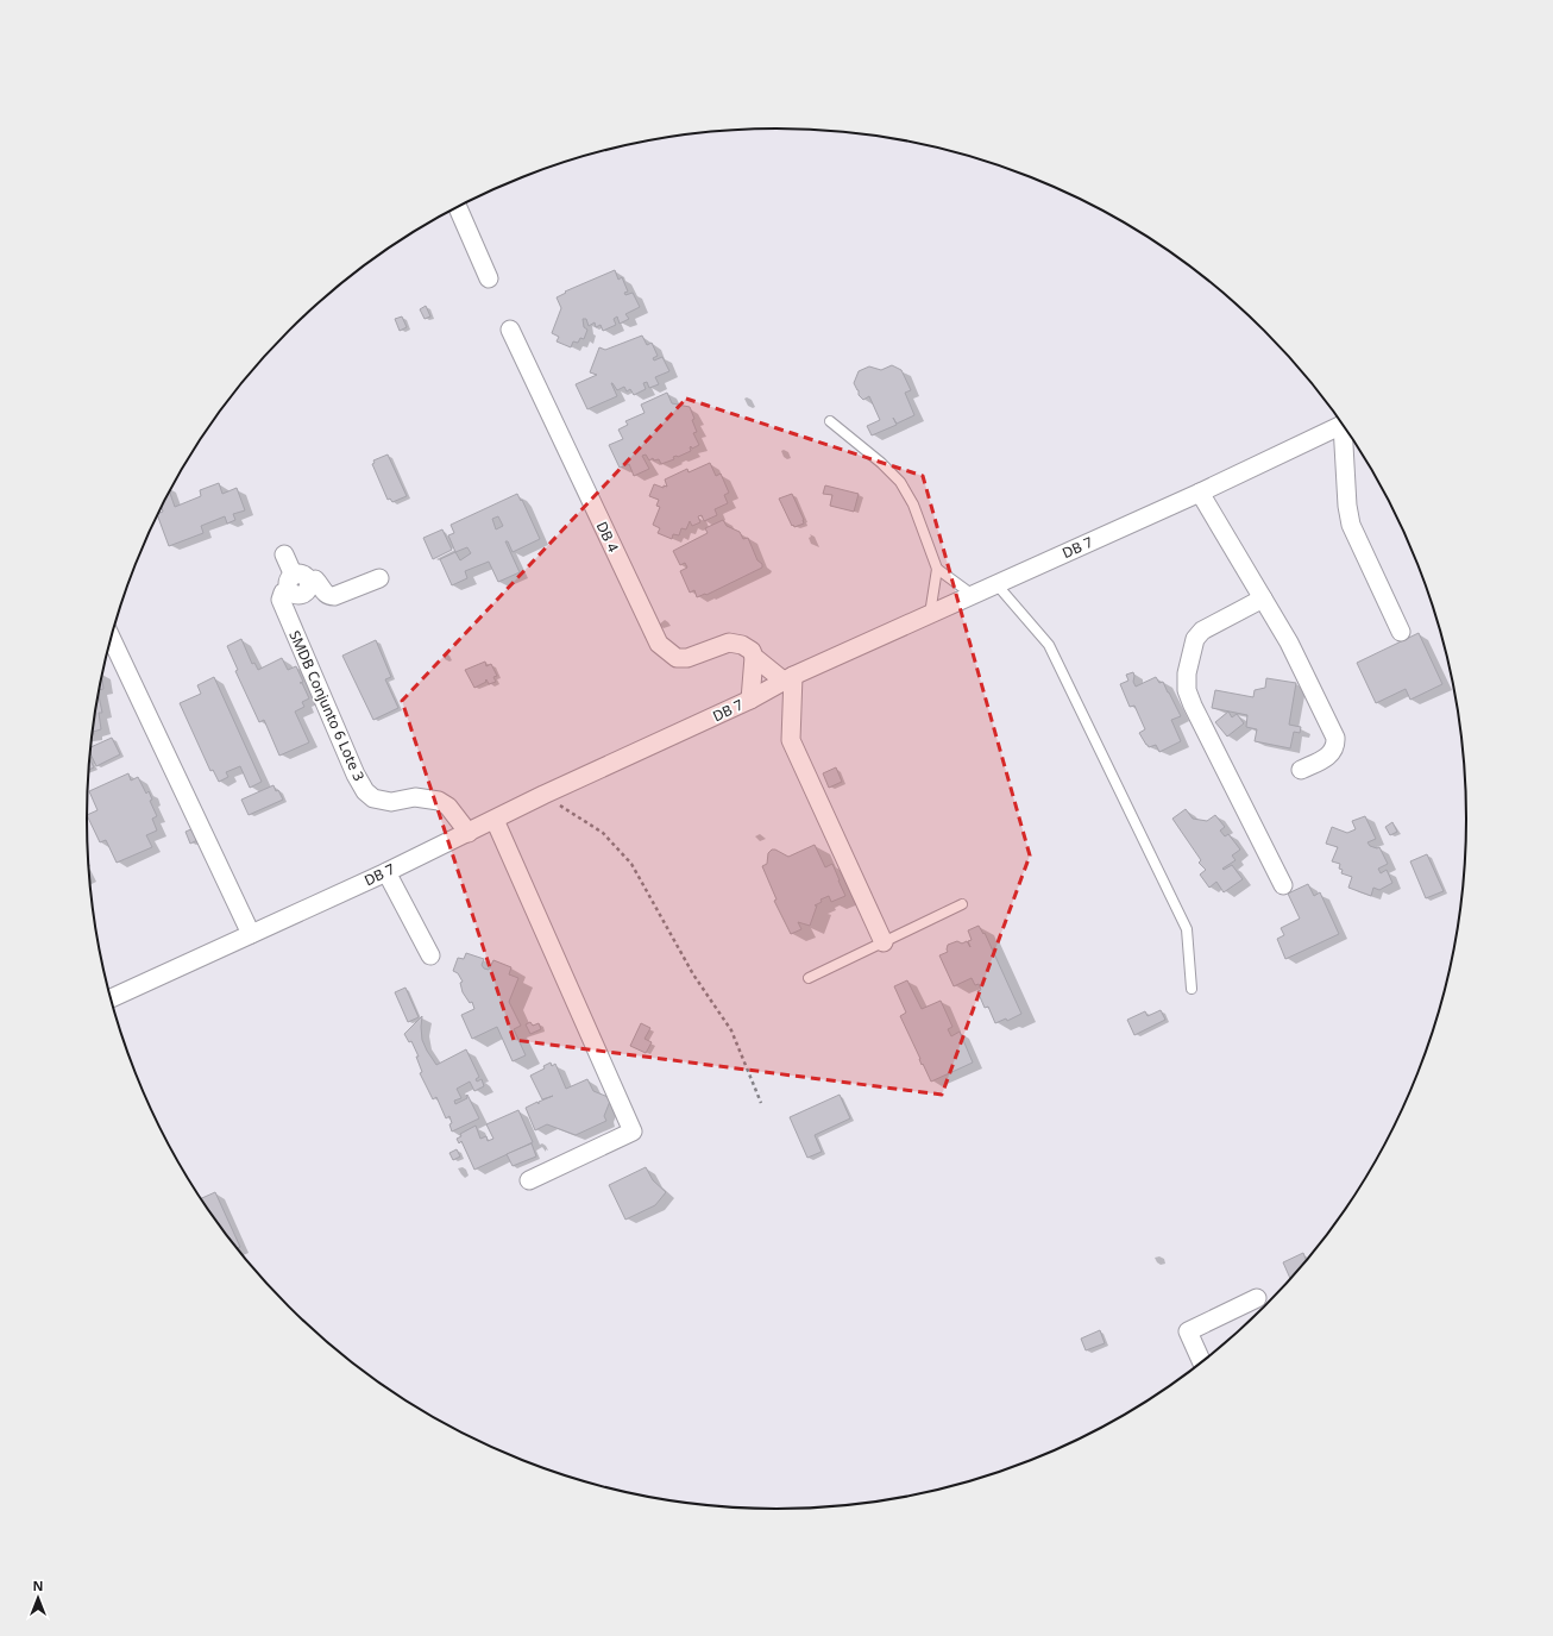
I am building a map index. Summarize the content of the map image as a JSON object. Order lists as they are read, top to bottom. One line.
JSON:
{"streets":{"street":["DB 4","DB 7","SMDB Conjunto 6 Lote 3"]},"crossings":[["DB 4","DB 7"],["DB 7","SMDB Conjunto 6 Lote 3"]],"north":"top"}
